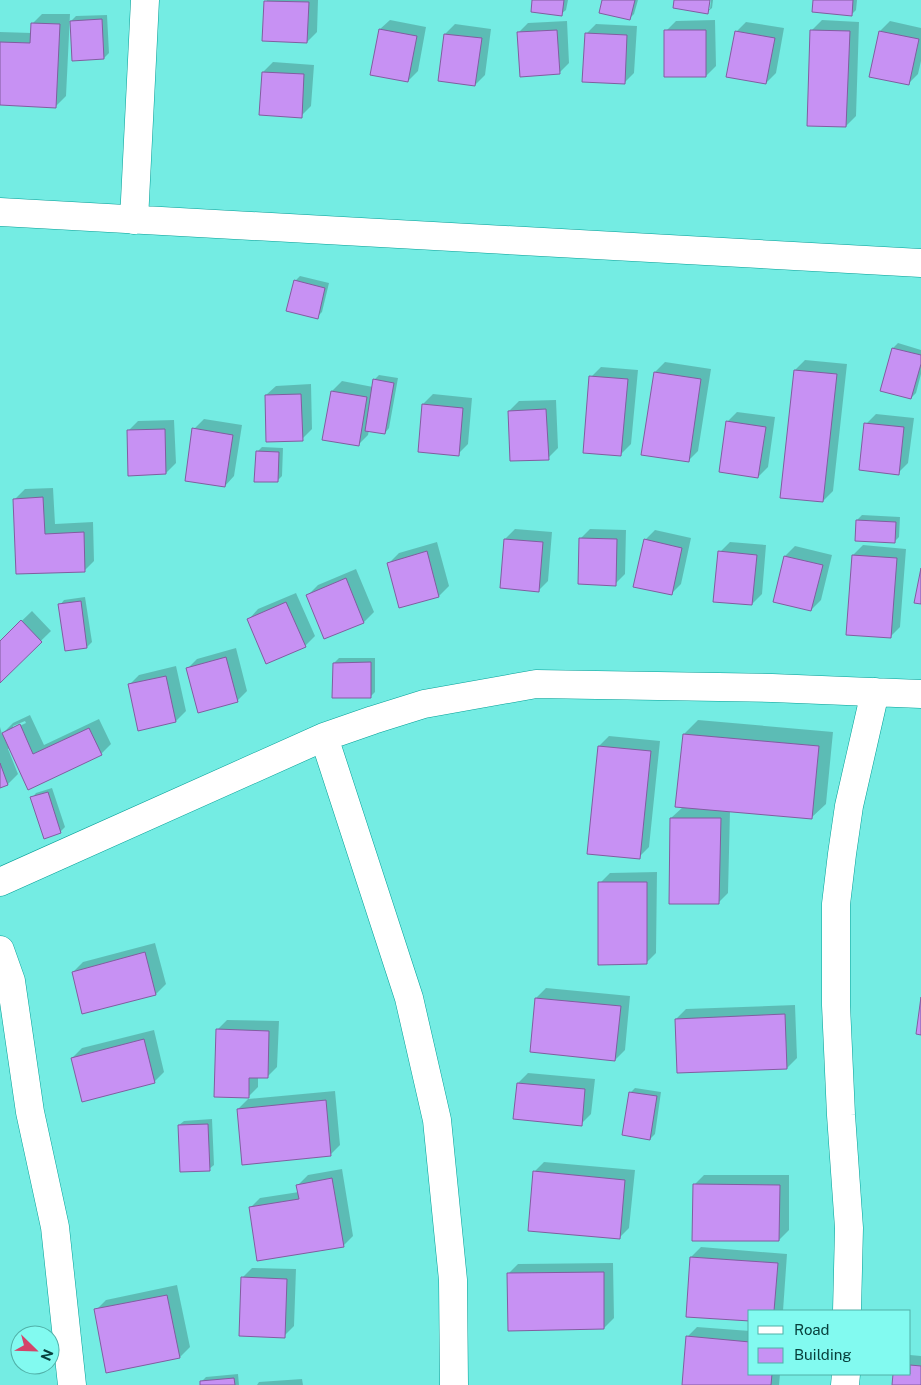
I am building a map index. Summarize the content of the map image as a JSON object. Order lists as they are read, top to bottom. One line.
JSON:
{"legend":["Road","Building"],"north":"bottom right"}
